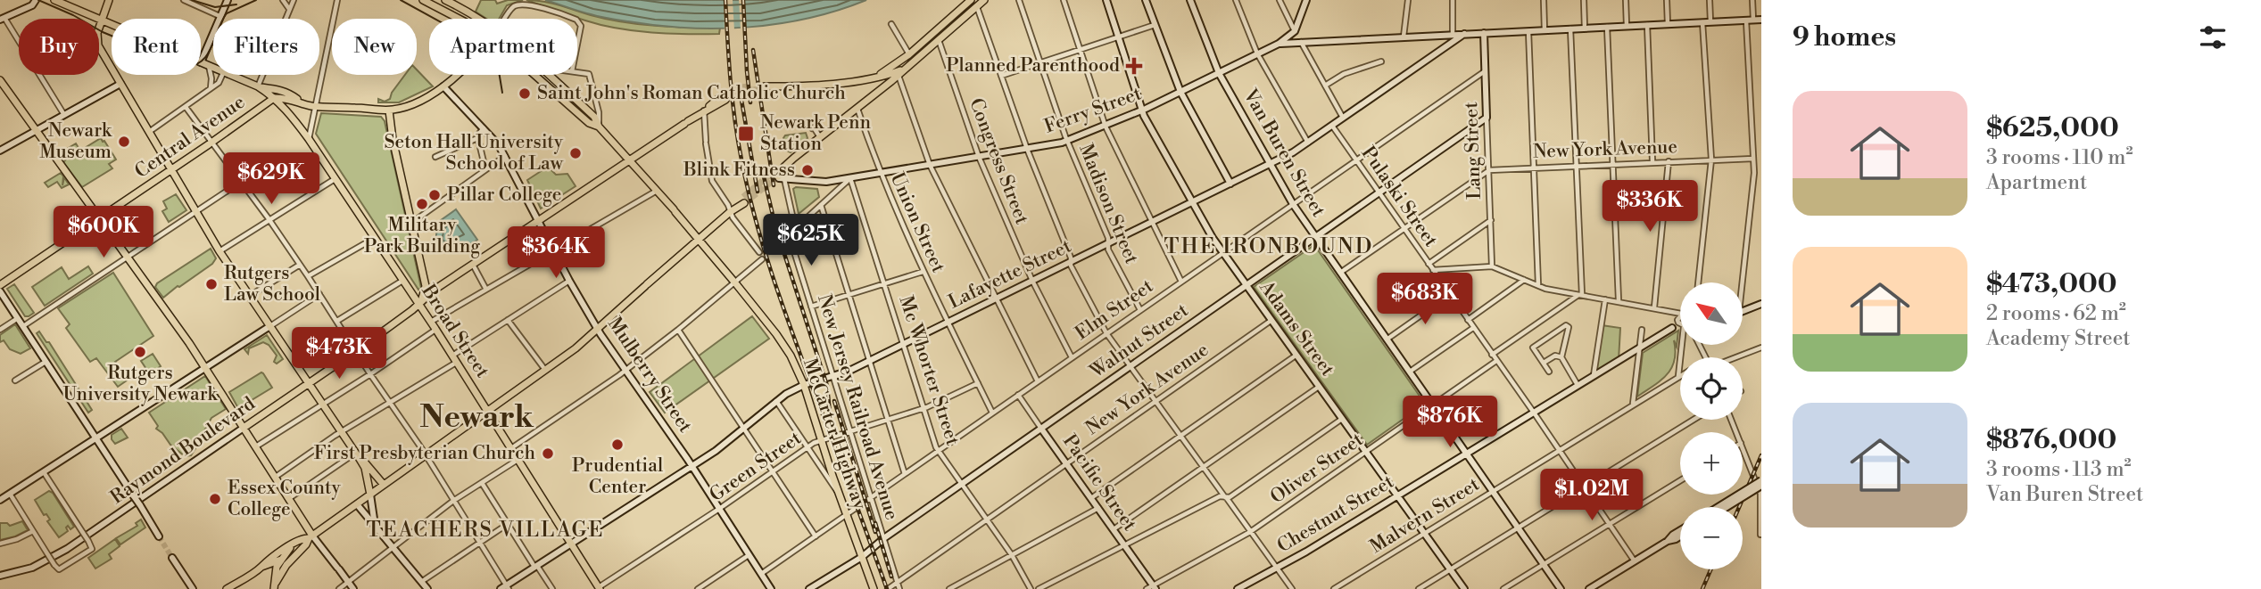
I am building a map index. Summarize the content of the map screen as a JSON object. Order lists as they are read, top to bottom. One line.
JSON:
{"streets":{"main road":["Central Avenue","Broad Street","McCarter Highway","Raymond Boulevard"],"street":["Ferry Street","New York Avenue","Lang Street","Van Buren Street","Congress Street","Pulaski Street","Madison Street","Union Street","Lafayette Street","Elm Street","Adams Street","Walnut Street","Mc Whorter Street","Mulberry Street","New Jersey Railroad Avenue","Green Street","Oliver Street","Pacific Street","Chestnut Street","Malvern Street"]},"crossings":[["Ferry Street","Van Buren Street"],["Ferry Street","Congress Street"],["Ferry Street","Madison Street"],["Ferry Street","Union Street"],["Ferry Street","Adams Street"],["Ferry Street","Mc Whorter Street"],["Central Avenue","Broad Street"],["New York Avenue","Lang Street"],["New York Avenue","Van Buren Street"],["New York Avenue","Pulaski Street"],["New York Avenue","Adams Street"],["New York Avenue","Mc Whorter Street"],["New York Avenue","New Jersey Railroad Avenue"],["New York Avenue","Pacific Street"],["Lang Street","Elm Street"],["Lang Street","Walnut Street"],["Van Buren Street","Lafayette Street"],["Van Buren Street","Elm Street"],["Van Buren Street","Walnut Street"],["Van Buren Street","Oliver Street"],["Van Buren Street","Chestnut Street"],["Van Buren Street","Malvern Street"],["Congress Street","Lafayette Street"],["Congress Street","Elm Street"],["Pulaski Street","Lafayette Street"],["Pulaski Street","Elm Street"],["Pulaski Street","Walnut Street"],["Pulaski Street","Oliver Street"],["Pulaski Street","Chestnut Street"],["Pulaski Street","Malvern Street"],["Madison Street","Lafayette Street"],["Madison Street","Elm Street"],["Union Street","Lafayette Street"],["Union Street","Elm Street"],["Union Street","Green Street"],["Lafayette Street","Adams Street"],["Lafayette Street","Broad Street"],["Lafayette Street","Mc Whorter Street"],["Lafayette Street","Mulberry Street"],["Lafayette Street","New Jersey Railroad Avenue"],["Lafayette Street","McCarter Highway"],["Elm Street","Adams Street"],["Elm Street","Mc Whorter Street"],["Elm Street","Mulberry Street"],["Elm Street","New Jersey Railroad Avenue"],["Elm Street","McCarter Highway"],["Elm Street","Pacific Street"],["Adams Street","Walnut Street"],["Adams Street","Oliver Street"],["Adams Street","Chestnut Street"],["Adams Street","Malvern Street"],["Broad Street","Raymond Boulevard"],["Broad Street","Green Street"],["Walnut Street","Mc Whorter Street"],["Walnut Street","New Jersey Railroad Avenue"],["Walnut Street","McCarter Highway"],["Walnut Street","Pacific Street"],["Mc Whorter Street","Green Street"],["Mulberry Street","Raymond Boulevard"],["Mulberry Street","Green Street"],["New Jersey Railroad Avenue","Green Street"],["McCarter Highway","Raymond Boulevard"],["McCarter Highway","Green Street"],["Oliver Street","Pacific Street"]],"districts":["THE IRONBOUND","Newark","TEACHERS VILLAGE"],"places":{"health":["Planned Parenthood"],"other":["Saint John's Roman Catholic Church","Newark Museum","Seton Hall University School of Law","Blink Fitness","Pillar College","Military Park Building","Rutgers Law School","Rutgers University Newark","Prudential Center","First Presbyterian Church","Essex County College"],"transit":["Newark Penn Station"]},"north":"top left","page":{"heading":"9 homes","chip":["Buy","Rent","Filters","New","Apartment"],"list":[{"name":"$625,000","note":"3 rooms · 110 m² · Apartment"},{"name":"$473,000","note":"2 rooms · 62 m² · Academy Street"},{"name":"$876,000","note":"3 rooms · 113 m² · Van Buren Street"}],"price":["$629K","$336K","$600K","$625K","$364K","$683K","$473K","$876K","$1.02M"],"map_buttons":["+","−"]}}
